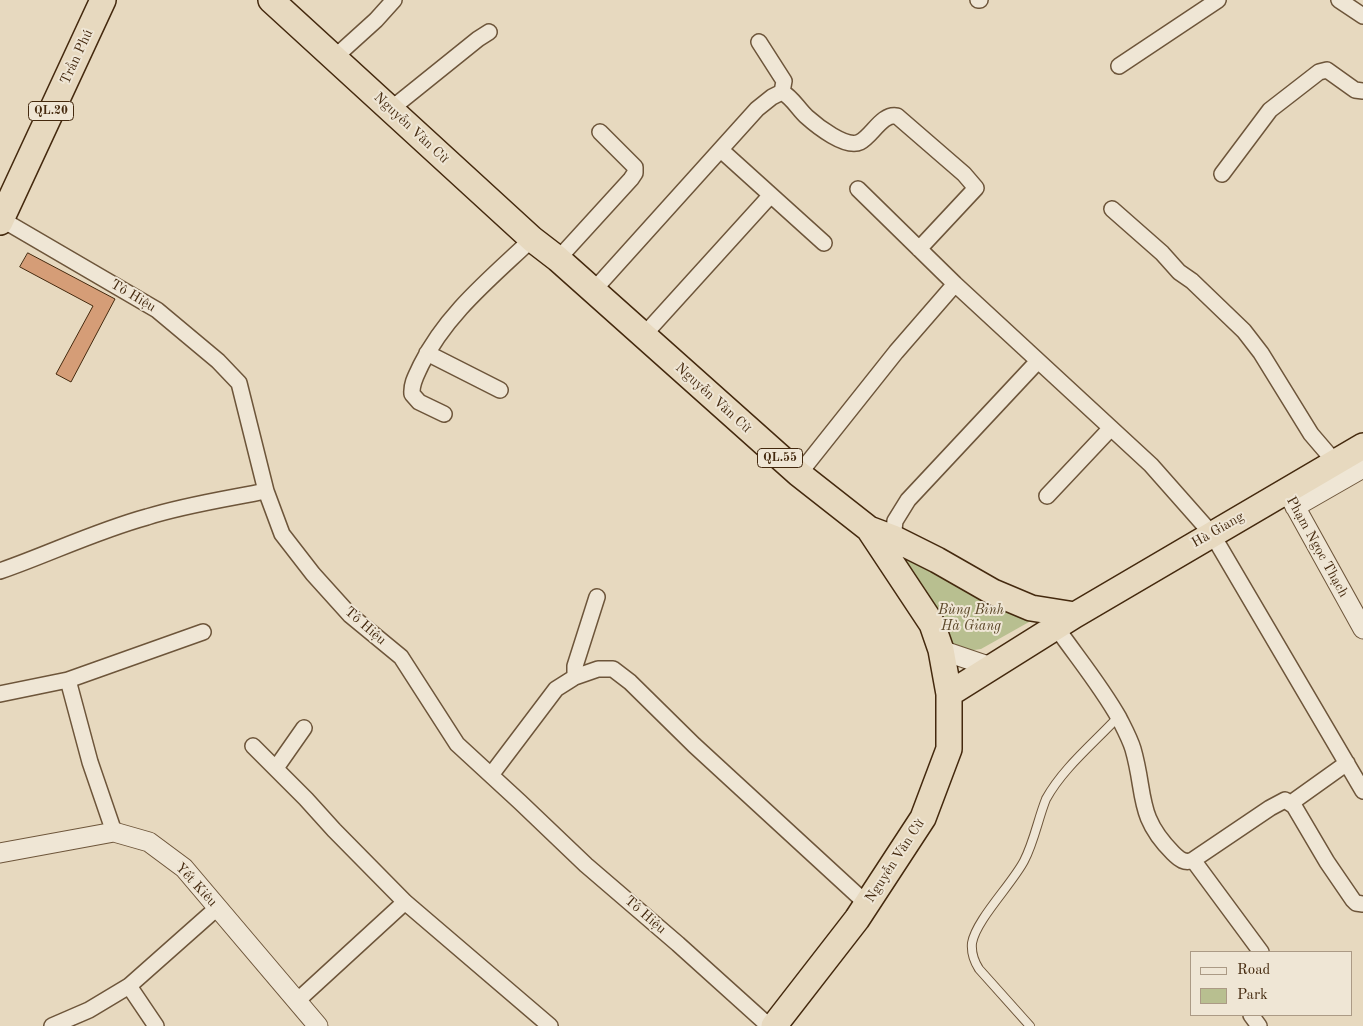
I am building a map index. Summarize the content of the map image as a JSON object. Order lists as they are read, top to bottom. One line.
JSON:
{"streets":{"highway":["Trần Phú","QL.20","Nguyễn Văn Cừ","QL.55","Hà Giang"],"street":["Tô Hiệu","Phạm Ngọc Thạch","Yết Kiêu"]},"crossings":[["Trần Phú","Tô Hiệu"],["Nguyễn Văn Cừ","Hà Giang"],["Hà Giang","Phạm Ngọc Thạch"]],"parks":["Bùng Binh Hà Giang"],"legend":["Road","Park"]}
